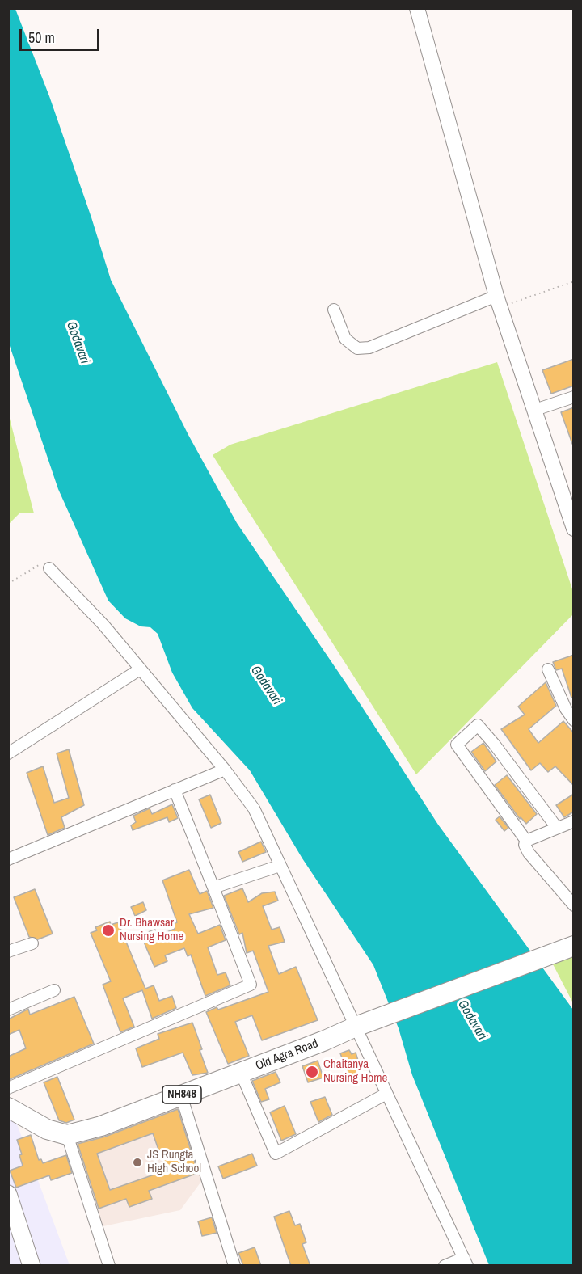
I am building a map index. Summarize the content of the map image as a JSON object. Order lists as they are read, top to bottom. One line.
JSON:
{"streets":{"highway":["Old Agra Road","NH848"]},"water":["Godavari"],"places":["Dr. Bhawsar Nursing Home","Chaitanya Nursing Home","JS Rungta High School"],"scale_bar":"50 m"}
